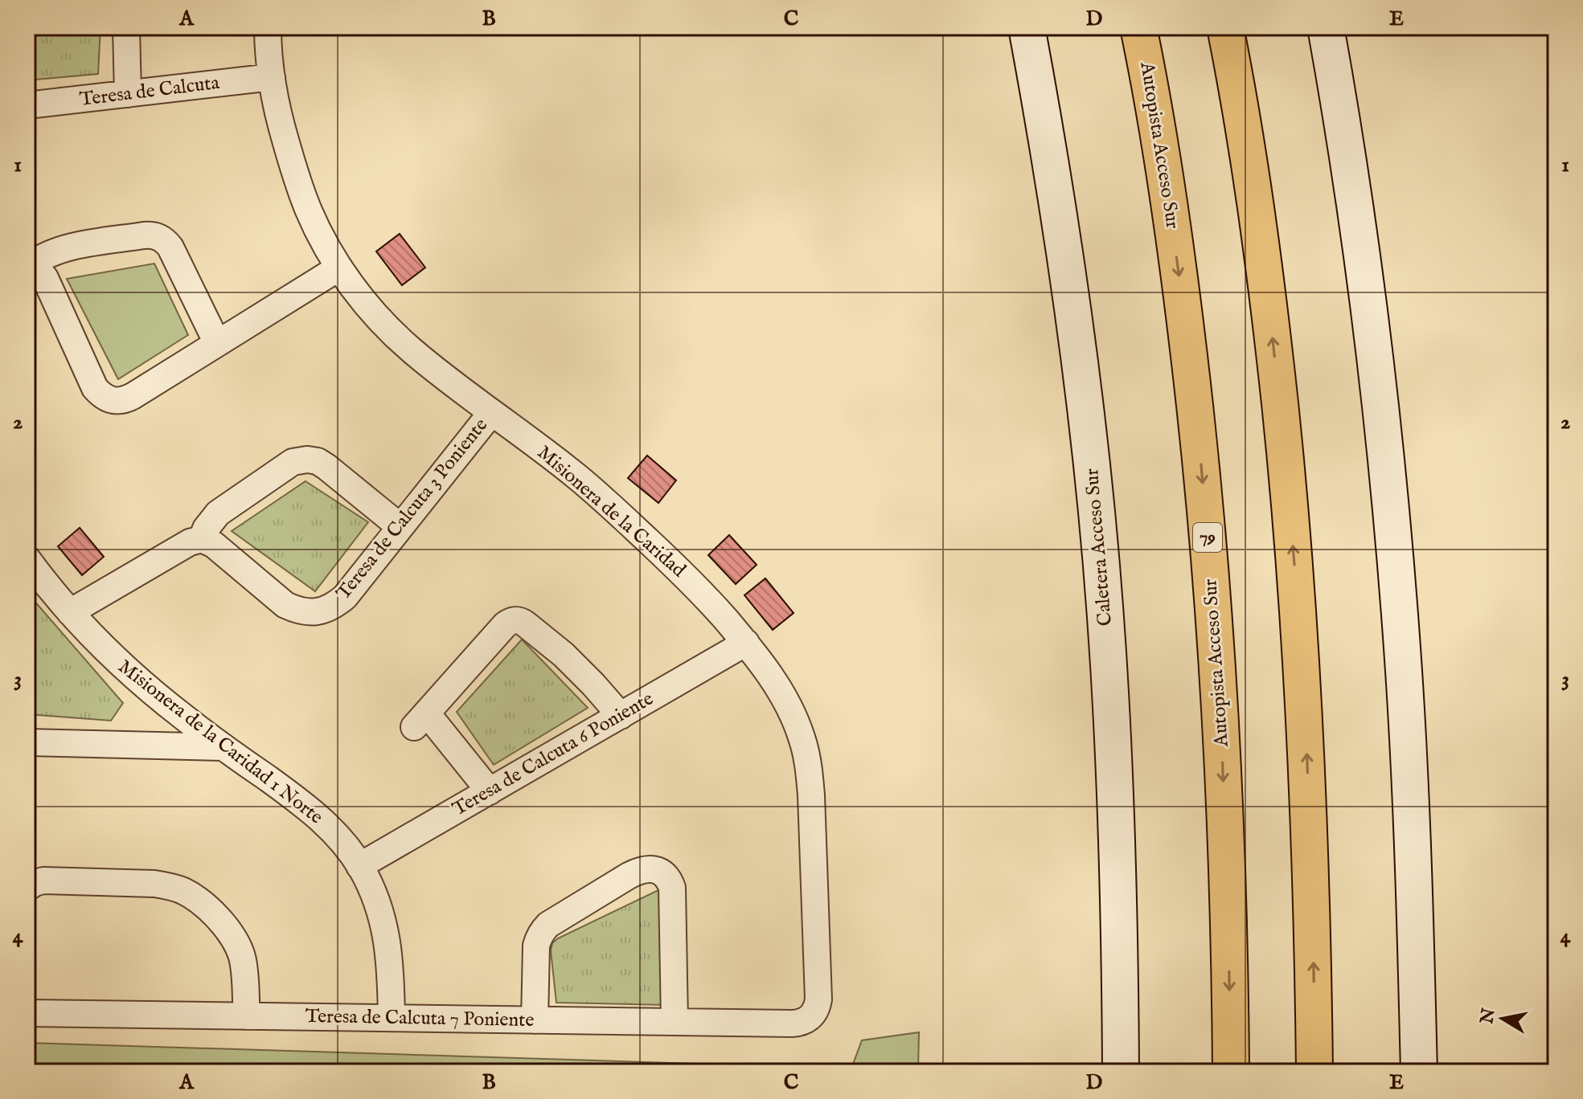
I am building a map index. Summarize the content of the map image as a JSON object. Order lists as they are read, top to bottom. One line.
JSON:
{"streets":{"highway":["Autopista Acceso Sur","79"],"main road":["Caletera Acceso Sur"],"street":["Teresa de Calcuta","Teresa de Calcuta 3 Poniente","Misionera de la Caridad","Misionera de la Caridad 1 Norte","Teresa de Calcuta 6 Poniente","Teresa de Calcuta 7 Poniente"]},"crossings":[["Teresa de Calcuta","Misionera de la Caridad"],["Teresa de Calcuta 3 Poniente","Misionera de la Caridad"],["Misionera de la Caridad","Teresa de Calcuta 6 Poniente"],["Misionera de la Caridad","Teresa de Calcuta 7 Poniente"],["Misionera de la Caridad 1 Norte","Teresa de Calcuta 6 Poniente"],["Misionera de la Caridad 1 Norte","Teresa de Calcuta 7 Poniente"]],"north":"left","grid":{"columns":["A","B","C","D","E"],"rows":["1","2","3","4"]}}
